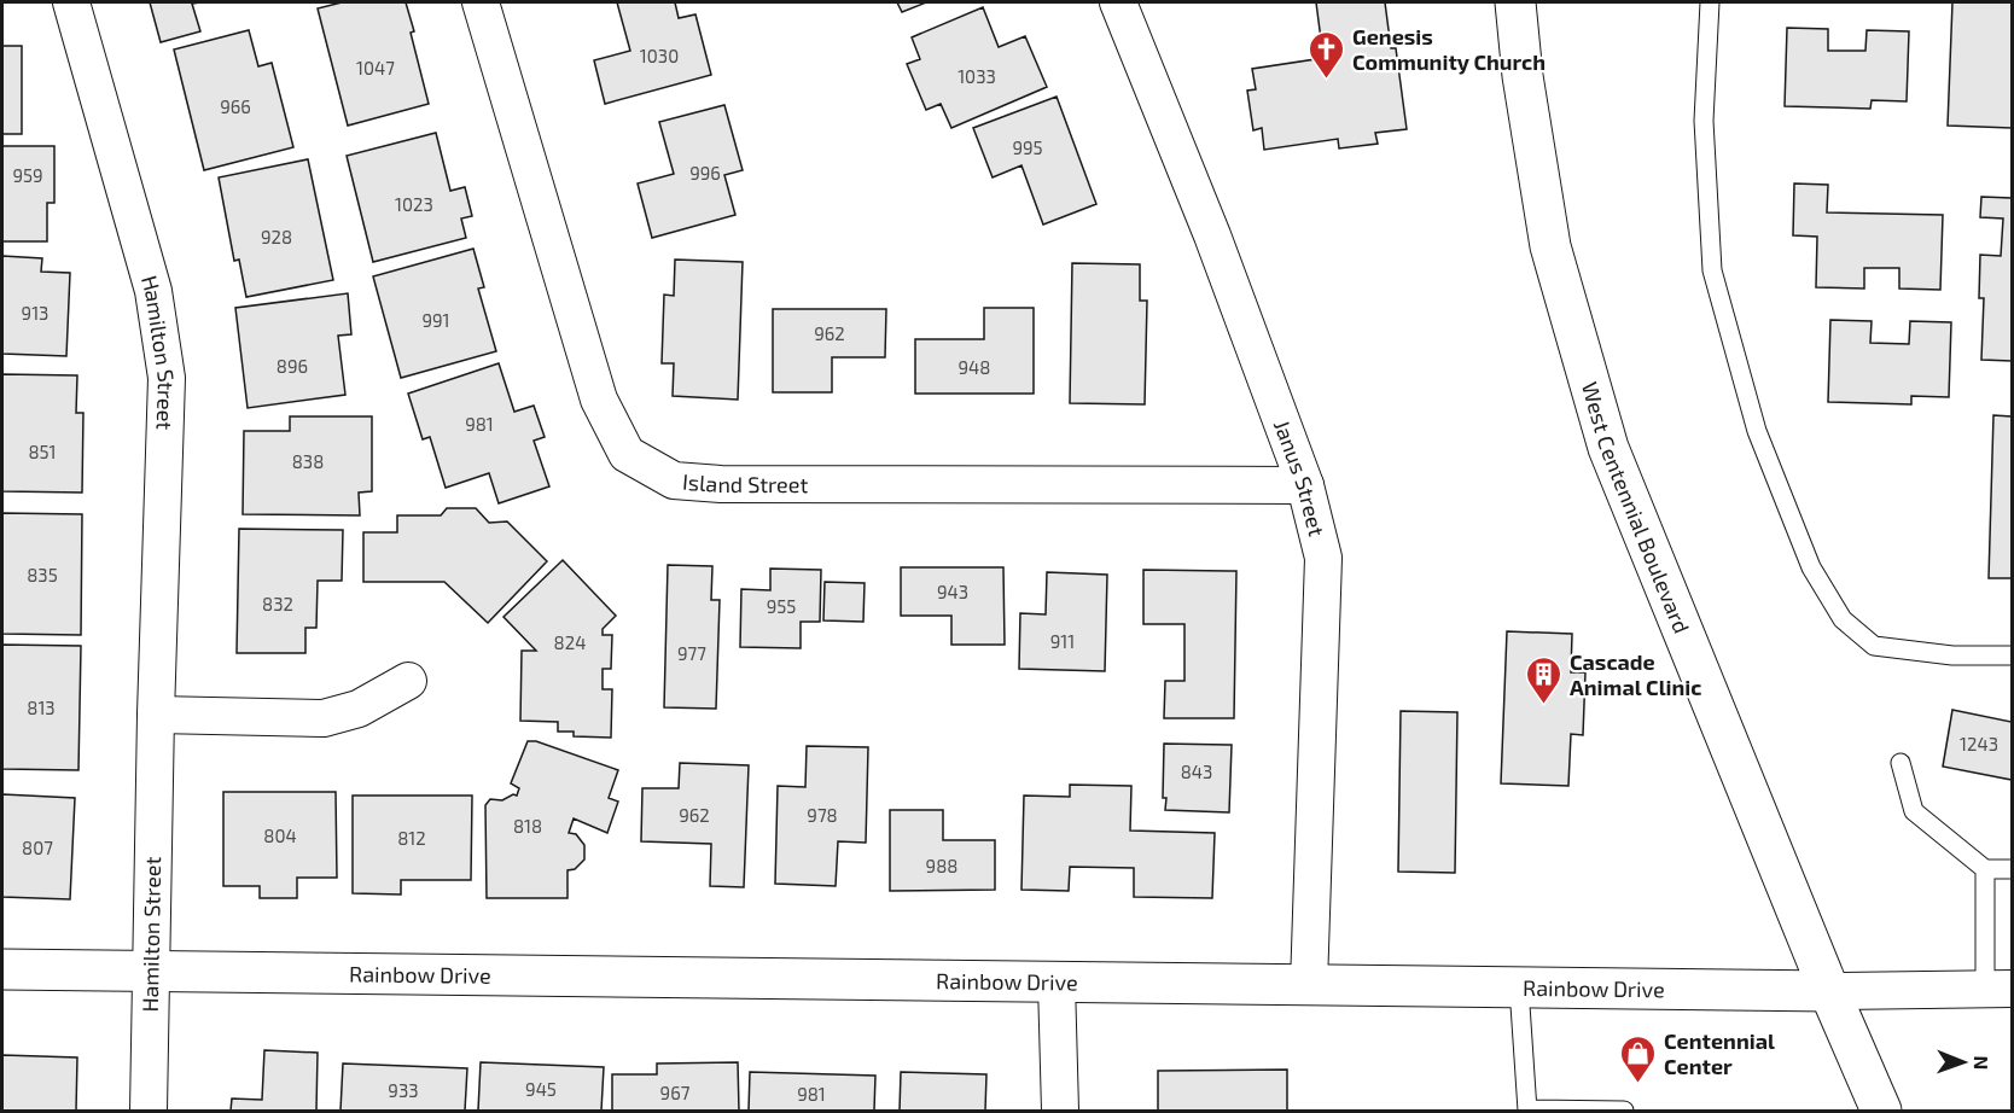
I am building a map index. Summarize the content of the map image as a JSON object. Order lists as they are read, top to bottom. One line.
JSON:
{"streets":{"street":["Hamilton Street","Janus Street","Island Street","West Centennial Boulevard","Rainbow Drive"]},"crossings":[["Hamilton Street","Rainbow Drive"],["Janus Street","Island Street"],["Janus Street","Rainbow Drive"],["West Centennial Boulevard","Rainbow Drive"]],"places":{"church":["Genesis Community Church"],"building":["Cascade Animal Clinic"],"shop":["Centennial Center"]},"house_numbers":["1030","1047","1033","966","995","996","959","1023","928","913","991","962","896","948","981","851","838","835","943","832","955","911","824","977","813","1243","843","962","978","818","804","812","807","988","945","933","967","981"],"north":"right"}
